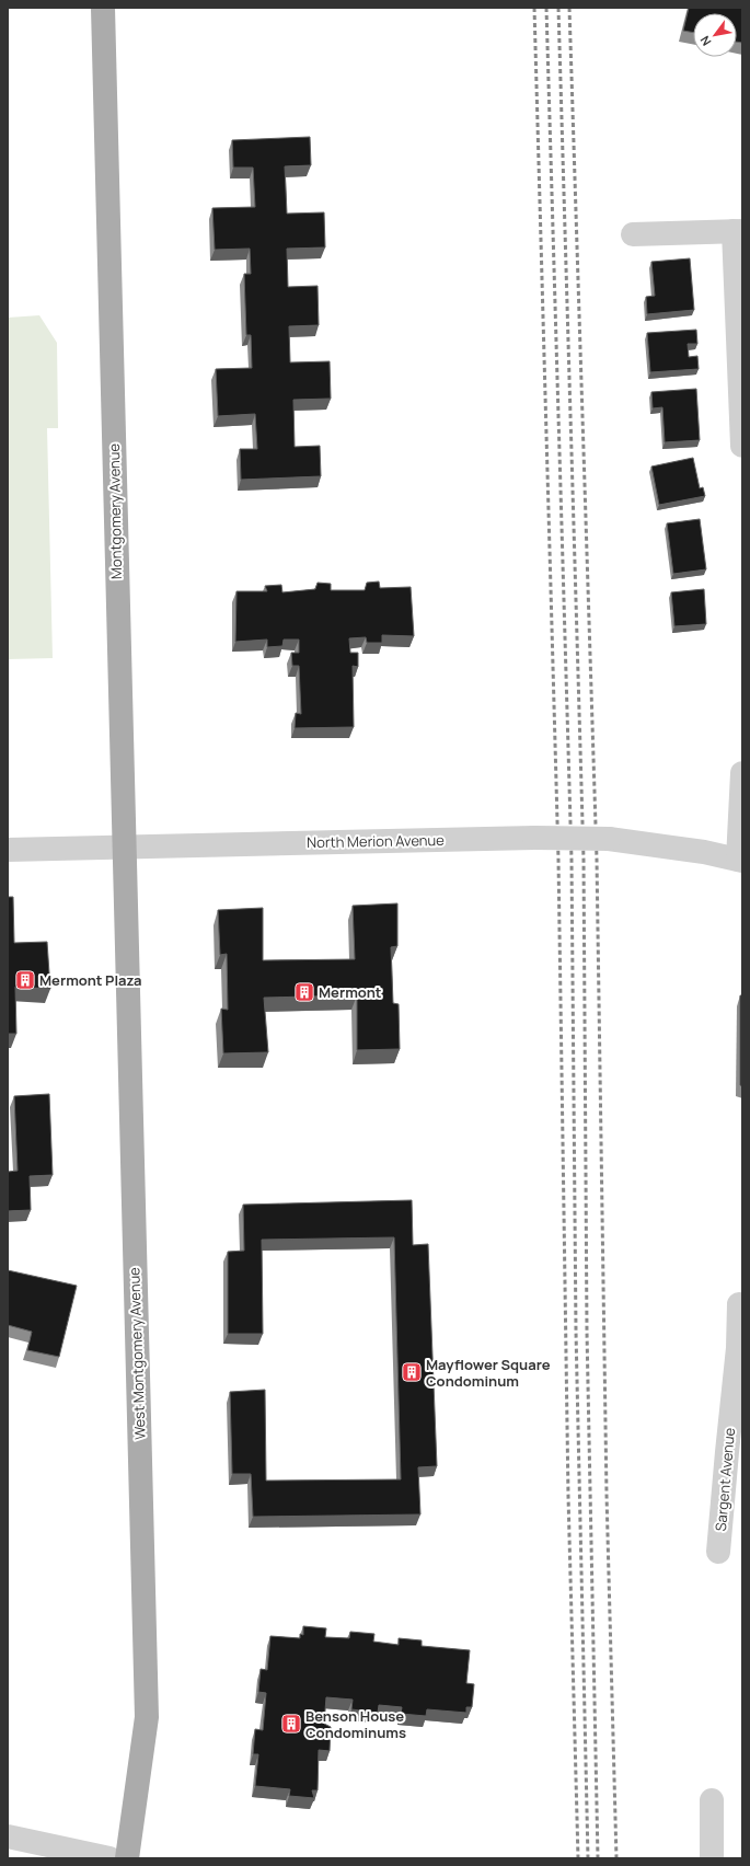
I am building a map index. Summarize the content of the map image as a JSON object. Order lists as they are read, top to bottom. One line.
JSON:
{"streets":{"main road":["Montgomery Avenue","West Montgomery Avenue"],"street":["North Merion Avenue","Sargent Avenue"]},"crossings":[["Montgomery Avenue","North Merion Avenue"],["Montgomery Avenue","West Montgomery Avenue"],["North Merion Avenue","West Montgomery Avenue"]],"places":{"building":["Mermont Plaza","Mermont","Mayflower Square Condominum","Benson House Condominums"]},"north":"bottom left"}
